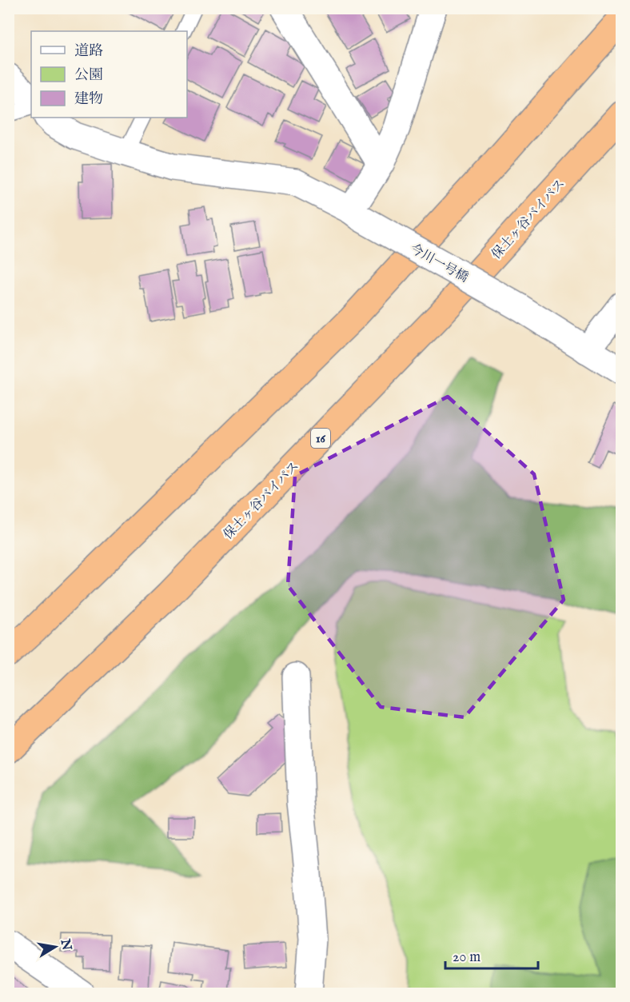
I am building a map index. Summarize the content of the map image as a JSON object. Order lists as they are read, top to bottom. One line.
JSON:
{"streets":{"highway":["保土ヶ谷バイパス","16"],"street":["今川一号橋"]},"legend":["道路","公園","建物"],"scale_bar":"20 m","north":"right"}
